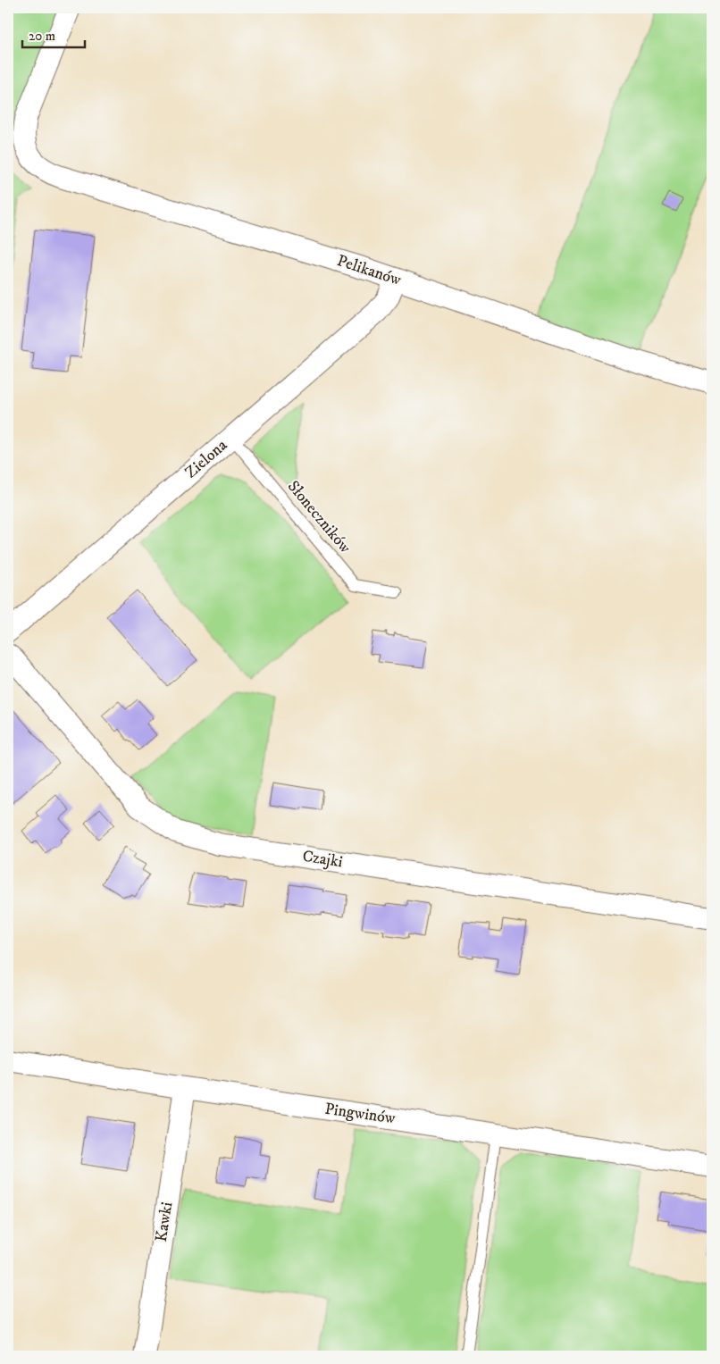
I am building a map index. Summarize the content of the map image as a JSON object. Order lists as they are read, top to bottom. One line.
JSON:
{"streets":{"street":["Pelikanów","Zielona","Czajki","Pingwinów","Kawki"],"lane":["Słoneczników"]},"crossings":[["Pelikanów","Zielona"],["Zielona","Słoneczników"],["Pingwinów","Kawki"]],"scale_bar":"20 m"}
